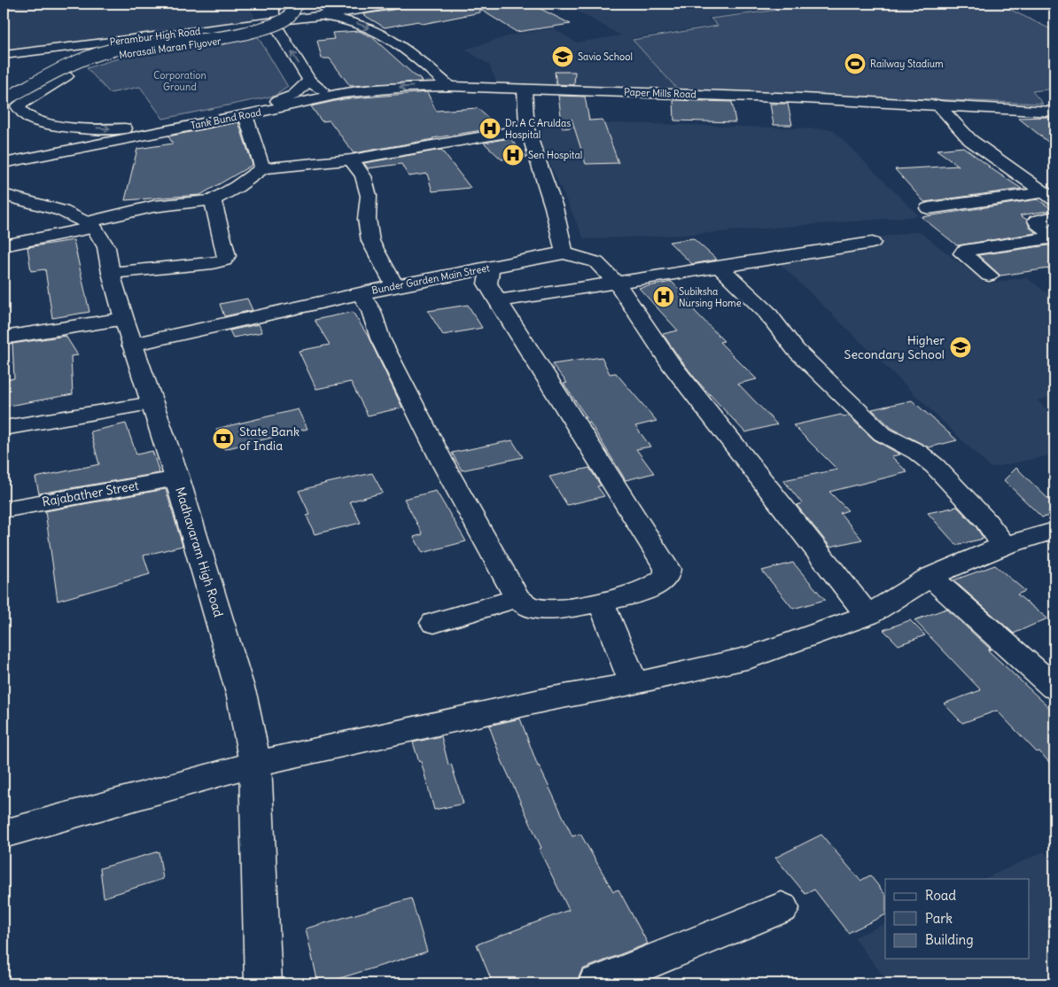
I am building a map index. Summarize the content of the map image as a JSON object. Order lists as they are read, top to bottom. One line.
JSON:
{"streets":{"street":["Perambur High Road","Morasali Maran Flyover","Paper Mills Road","Tank Bund Road","Bunder Garden Main Street","Rajabather Street","Madhavaram High Road"]},"crossings":[["Perambur High Road","Morasali Maran Flyover"],["Paper Mills Road","Tank Bund Road"],["Bunder Garden Main Street","Madhavaram High Road"],["Rajabather Street","Madhavaram High Road"]],"parks":["Corporation Ground"],"places":{"school or university":["Savio School","Higher Secondary School"],"sports":["Railway Stadium"],"hospital":["Dr. A C Aruldas Hospital","Sen Hospital","Subiksha Nursing Home"],"bank":["State Bank of India"]},"legend":["Road","Park","Building"]}
